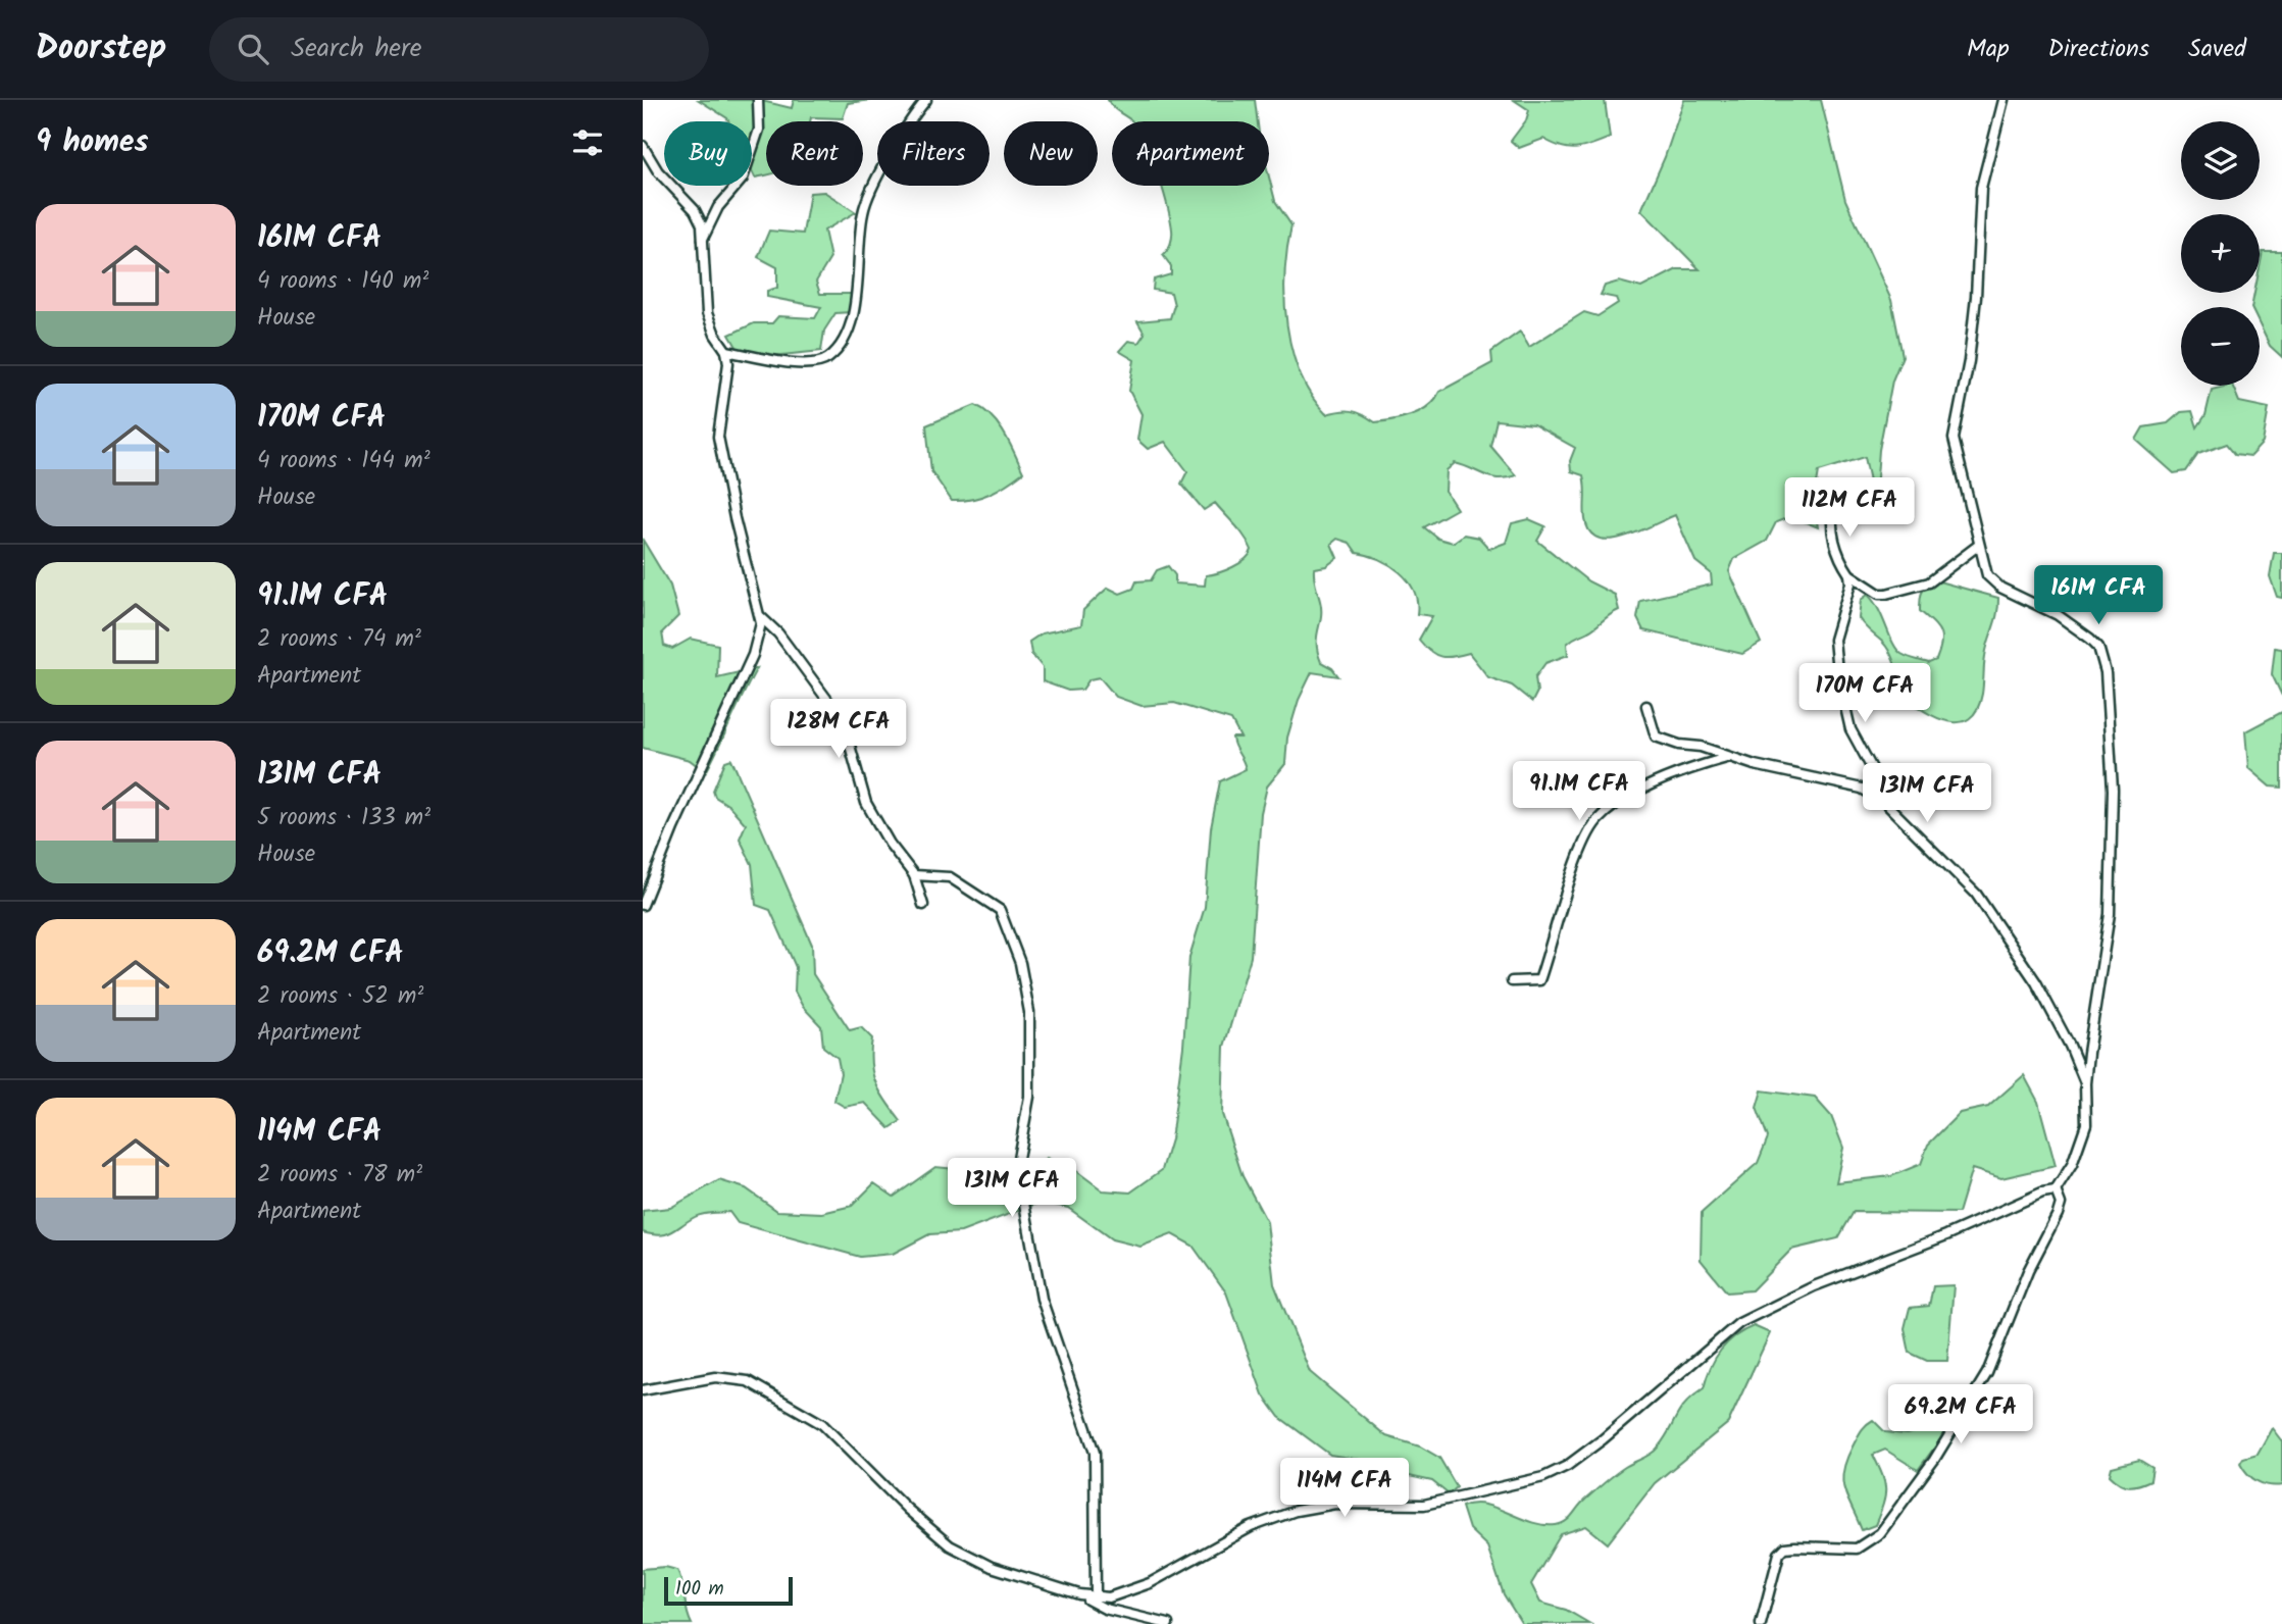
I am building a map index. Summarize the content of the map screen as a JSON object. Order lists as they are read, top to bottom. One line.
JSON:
{"scale_bar":"100 m","page":{"header":"Doorstep","search":"Search here","nav":["Map","Directions","Saved"],"heading":"9 homes","map_buttons":["+","−"],"chip":["Buy","Rent","Filters","New","Apartment"],"list":[{"name":"161M CFA","note":"4 rooms · 140 m² · House"},{"name":"170M CFA","note":"4 rooms · 144 m² · House"},{"name":"91.1M CFA","note":"2 rooms · 74 m² · Apartment"},{"name":"131M CFA","note":"5 rooms · 133 m² · House"},{"name":"69.2M CFA","note":"2 rooms · 52 m² · Apartment"},{"name":"114M CFA","note":"2 rooms · 78 m² · Apartment"}],"price":["112M CFA","161M CFA","170M CFA","128M CFA","91.1M CFA","131M CFA","131M CFA","69.2M CFA","114M CFA"],"scale":"100 m"}}
